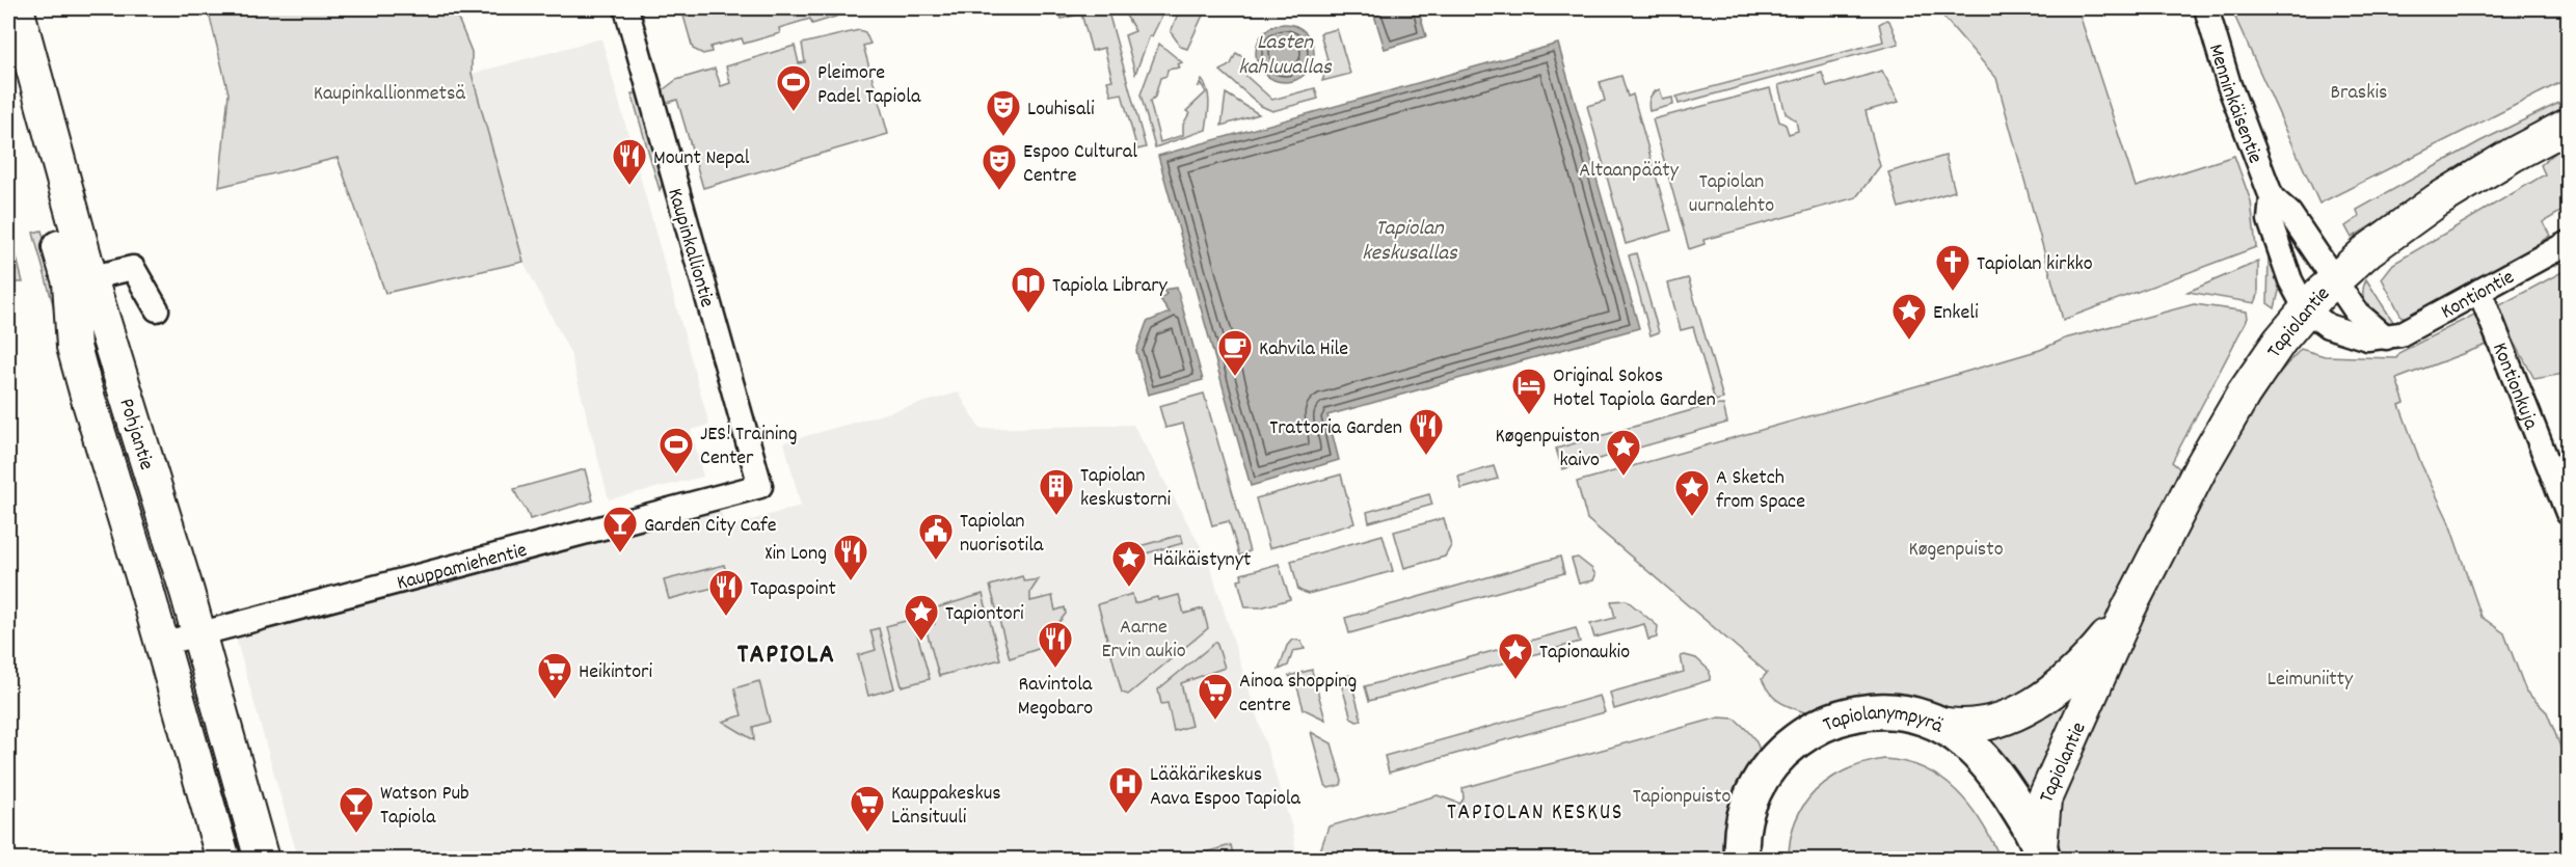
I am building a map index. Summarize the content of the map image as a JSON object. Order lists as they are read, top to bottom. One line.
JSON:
{"streets":{"main road":["Tapiolantie","Pohjantie","Tapiolanympyrä"],"street":["Menninkäisentie","Kaupinkalliontie","Kontiontie","Kontionkuja","Kauppamiehentie"]},"crossings":[["Menninkäisentie","Kontiontie"],["Menninkäisentie","Tapiolantie"],["Kaupinkalliontie","Kauppamiehentie"],["Kontiontie","Tapiolantie"],["Kontiontie","Kontionkuja"],["Tapiolantie","Tapiolanympyrä"],["Pohjantie","Kauppamiehentie"]],"districts":["TAPIOLA","TAPIOLAN KESKUS"],"water":["Lasten kahluuallas","Tapiolan keskusallas"],"parks":["Braskis","Kaupinkallionmetsä","Altaanpääty","Tapiolan uurnalehto","Køgenpuisto","Aarne Ervin aukio","Leimuniitty","Tapionpuisto"],"places":{"sports":["Pleimore Padel Tapiola","JES! Training Center"],"theatre":["Louhisali","Espoo Cultural Centre"],"restaurant":["Mount Nepal","Trattoria Garden","Xin Long","Tapaspoint","Ravintola Megobaro"],"church":["Tapiolan kirkko"],"library":["Tapiola Library"],"place":["Enkeli","Køgenpuiston kaivo","A Sketch from Space","Häikäistynyt","Tapiontori","Tapionaukio"],"cafe":["Kahvila Hile"],"hotel":["Original Sokos Hotel Tapiola Garden"],"building":["Tapiolan keskustorni"],"bar":["Garden City Cafe","Watson Pub Tapiola"],"public building":["Tapiolan nuorisotila"],"supermarket":["Heikintori","Ainoa shopping centre","Kauppakeskus Länsituuli"],"hospital":["Lääkärikeskus Aava Espoo Tapiola"]}}
